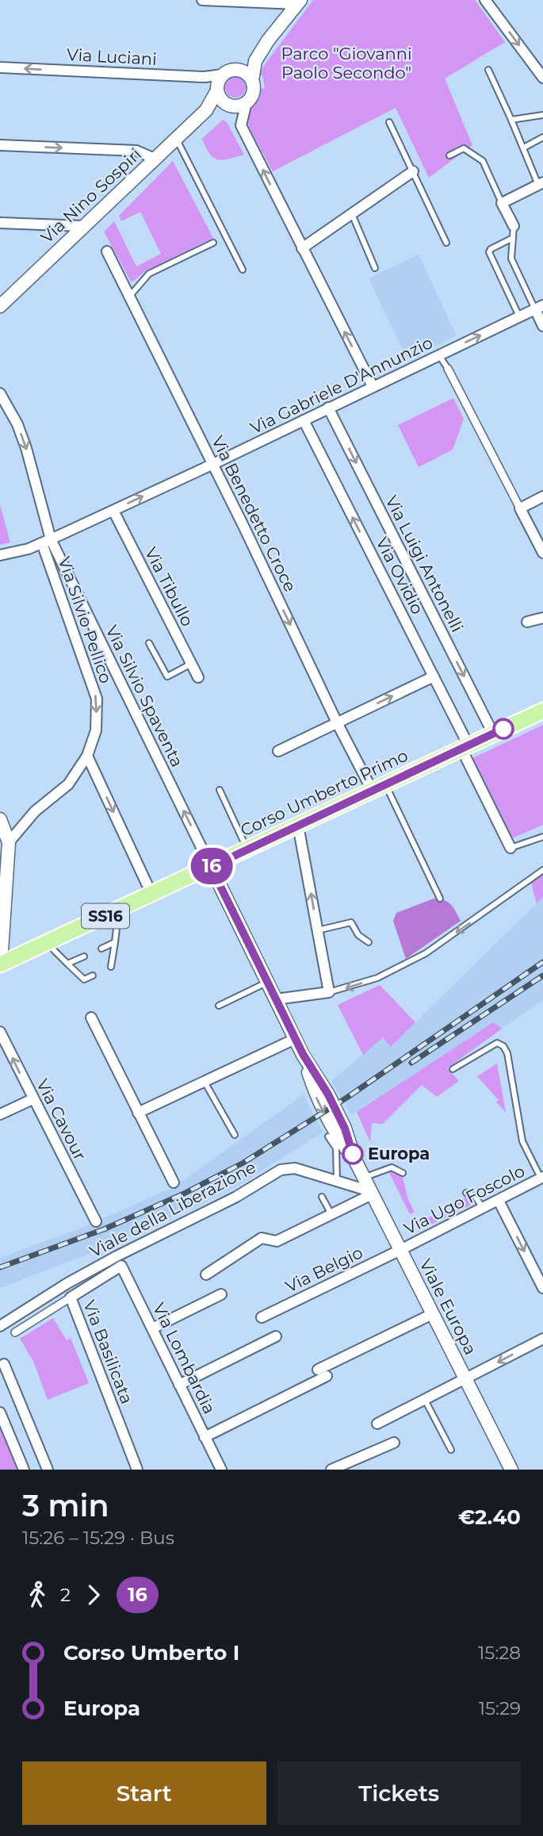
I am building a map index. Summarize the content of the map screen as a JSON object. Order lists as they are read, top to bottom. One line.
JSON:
{"streets":{"main road":["Corso Umberto Primo","SS16"],"street":["Via Luciani","Via Nino Sospiri","Via Gabriele D'Annunzio","Via Benedetto Croce","Via Luigi Antonelli","Via Ovidio","Via Tibullo","Via Silvio Pellico","Via Silvio Spaventa","Via Cavour","Via Ugo Foscolo","Viale della Liberazione","Via Belgio","Viale Europa","Via Basilicata","Via Lombardia"]},"crossings":[["Via Luciani","Via Nino Sospiri"],["Via Gabriele D'Annunzio","Via Benedetto Croce"],["Via Gabriele D'Annunzio","Via Luigi Antonelli"],["Via Gabriele D'Annunzio","Via Ovidio"],["Via Gabriele D'Annunzio","Via Tibullo"],["Via Gabriele D'Annunzio","Via Silvio Pellico"],["Via Gabriele D'Annunzio","Via Silvio Spaventa"],["Via Benedetto Croce","Corso Umberto Primo"],["Via Luigi Antonelli","Corso Umberto Primo"],["Via Ovidio","Corso Umberto Primo"],["Via Silvio Pellico","Via Silvio Spaventa"],["Via Silvio Spaventa","Corso Umberto Primo"],["Via Silvio Spaventa","Viale Europa"],["Corso Umberto Primo","Viale Europa"],["Via Ugo Foscolo","Via Belgio"],["Via Ugo Foscolo","Viale Europa"],["Viale della Liberazione","Viale Europa"],["Via Belgio","Viale Europa"],["Via Basilicata","Via Lombardia"]],"one_way":["Via Benedetto Croce","Via Luigi Antonelli","Via Ovidio","Via Silvio Pellico","Via Cavour"],"parks":["Parco \"Giovanni Paolo Secondo\""],"places":["Europa"],"lines":["bus line 16"],"page":{"on_map":"16","heading":["3 min","15:26 – 15:29 · Bus","€2.40"],"legs":["2","16"],"list":[{"name":"Corso Umberto I","value":"15:28"},{"name":"Europa","value":"15:29"}],"buttons":["Start","Tickets"]}}
